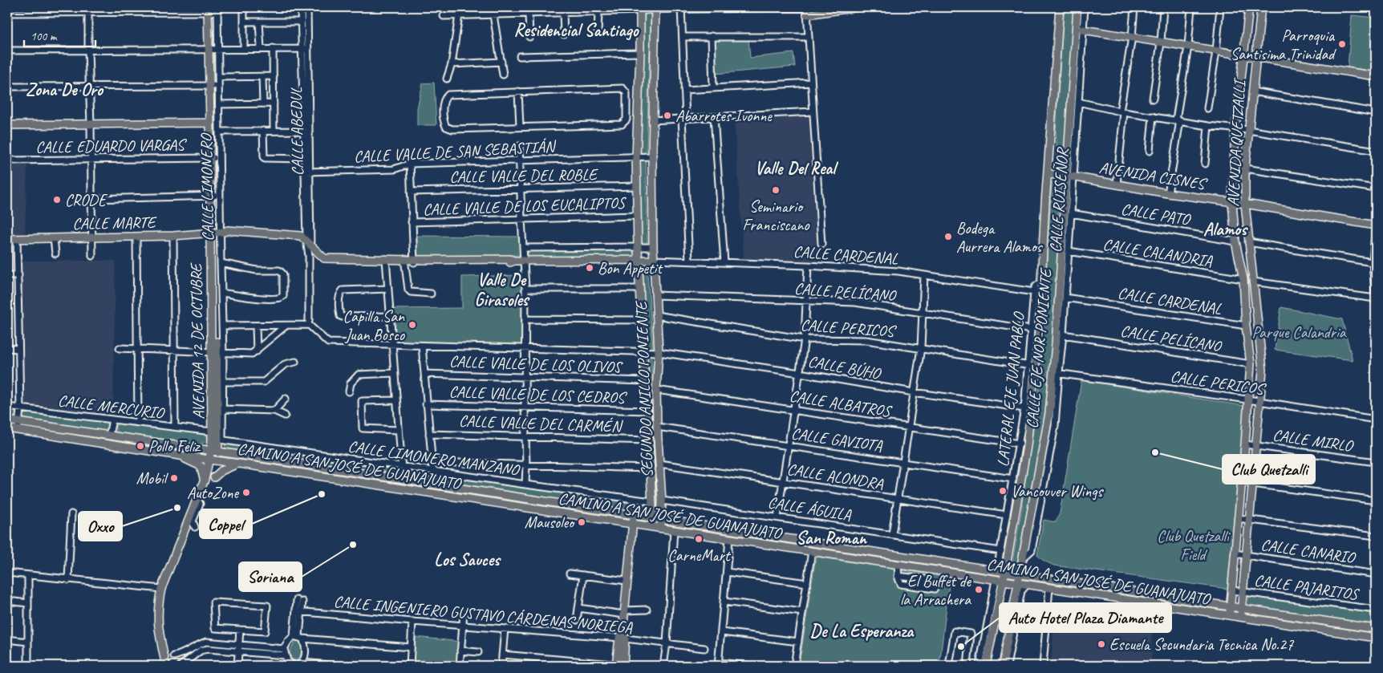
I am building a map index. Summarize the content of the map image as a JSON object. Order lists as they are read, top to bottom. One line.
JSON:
{"streets":{"main road":["AVENIDA QUETZALLI","AVENIDA CISNES","CALLE MARTE","AVENIDA 12 DE OCTUBRE","CALLE EJE NOR-PONIENTE","SEGUNDO ANILLO PONIENTE","CAMINO A SAN JOSÉ DE GUANAJUATO"],"street":["CALLE ABEDUL","CALLE EDUARDO VARGAS","CALLE VALLE DE SAN SEBASTIÁN","CALLE VALLE DEL ROBLE","CALLE LIMONERO","CALLE RUISEÑOR","CALLE VALLE DE LOS EUCALIPTOS","CALLE PATO","CALLE CALANDRIA","CALLE CARDENAL","CALLE PELÍCANO","CALLE PERICOS","CALLE VALLE DE LOS OLIVOS","CALLE BÚHO","LATERAL EJE JUAN PABLO","CALLE VALLE DE LOS CEDROS","CALLE ALBATROS","CALLE MERCURIO","CALLE VALLE DEL CARMÉN","CALLE GAVIOTA","CALLE MIRLO","CALLE LIMONERO MANZANO","CALLE ALONDRA","CALLE ÁGUILA","CALLE CANARIO","CALLE PAJARITOS","CALLE INGENIERO GUSTAVO CÁRDENAS NORIEGA"]},"crossings":[["CALLE ABEDUL","CALLE VALLE DE SAN SEBASTIÁN"],["CALLE ABEDUL","CALLE MARTE"],["CALLE ABEDUL","CALLE BÚHO"],["AVENIDA QUETZALLI","AVENIDA CISNES"],["AVENIDA QUETZALLI","CALLE PATO"],["AVENIDA QUETZALLI","CALLE CALANDRIA"],["AVENIDA QUETZALLI","CALLE CARDENAL"],["AVENIDA QUETZALLI","CALLE PELÍCANO"],["AVENIDA QUETZALLI","CALLE PERICOS"],["AVENIDA QUETZALLI","CALLE MIRLO"],["AVENIDA QUETZALLI","CAMINO A SAN JOSÉ DE GUANAJUATO"],["AVENIDA QUETZALLI","CALLE CANARIO"],["AVENIDA QUETZALLI","CALLE PAJARITOS"],["CALLE EDUARDO VARGAS","AVENIDA 12 DE OCTUBRE"],["CALLE VALLE DE SAN SEBASTIÁN","SEGUNDO ANILLO PONIENTE"],["CALLE VALLE DEL ROBLE","SEGUNDO ANILLO PONIENTE"],["AVENIDA CISNES","CALLE RUISEÑOR"],["AVENIDA CISNES","CALLE EJE NOR-PONIENTE"],["CALLE LIMONERO","CALLE MARTE"],["CALLE LIMONERO","AVENIDA 12 DE OCTUBRE"],["CALLE LIMONERO","CALLE MERCURIO"],["CALLE LIMONERO","CALLE LIMONERO MANZANO"],["CALLE RUISEÑOR","CALLE PATO"],["CALLE RUISEÑOR","CALLE CALANDRIA"],["CALLE RUISEÑOR","CALLE CARDENAL"],["CALLE RUISEÑOR","CALLE PELÍCANO"],["CALLE RUISEÑOR","CALLE PERICOS"],["CALLE RUISEÑOR","CALLE EJE NOR-PONIENTE"],["CALLE VALLE DE LOS EUCALIPTOS","SEGUNDO ANILLO PONIENTE"],["CALLE MARTE","CALLE CARDENAL"],["CALLE MARTE","AVENIDA 12 DE OCTUBRE"],["CALLE MARTE","SEGUNDO ANILLO PONIENTE"],["CALLE CARDENAL","SEGUNDO ANILLO PONIENTE"],["CALLE CARDENAL","LATERAL EJE JUAN PABLO"],["CALLE PELÍCANO","SEGUNDO ANILLO PONIENTE"],["CALLE PELÍCANO","LATERAL EJE JUAN PABLO"],["CALLE PERICOS","CALLE EJE NOR-PONIENTE"],["CALLE PERICOS","SEGUNDO ANILLO PONIENTE"],["CALLE PERICOS","LATERAL EJE JUAN PABLO"],["AVENIDA 12 DE OCTUBRE","CALLE MERCURIO"],["AVENIDA 12 DE OCTUBRE","CALLE LIMONERO MANZANO"],["AVENIDA 12 DE OCTUBRE","CAMINO A SAN JOSÉ DE GUANAJUATO"],["CALLE EJE NOR-PONIENTE","LATERAL EJE JUAN PABLO"],["CALLE EJE NOR-PONIENTE","CAMINO A SAN JOSÉ DE GUANAJUATO"],["CALLE VALLE DE LOS OLIVOS","SEGUNDO ANILLO PONIENTE"],["CALLE BÚHO","SEGUNDO ANILLO PONIENTE"],["CALLE BÚHO","LATERAL EJE JUAN PABLO"],["SEGUNDO ANILLO PONIENTE","CALLE VALLE DE LOS CEDROS"],["SEGUNDO ANILLO PONIENTE","CALLE ALBATROS"],["SEGUNDO ANILLO PONIENTE","CALLE VALLE DEL CARMÉN"],["SEGUNDO ANILLO PONIENTE","CALLE GAVIOTA"],["SEGUNDO ANILLO PONIENTE","CALLE LIMONERO MANZANO"],["SEGUNDO ANILLO PONIENTE","CAMINO A SAN JOSÉ DE GUANAJUATO"],["SEGUNDO ANILLO PONIENTE","CALLE ALONDRA"],["SEGUNDO ANILLO PONIENTE","CALLE ÁGUILA"],["LATERAL EJE JUAN PABLO","CALLE ALBATROS"],["LATERAL EJE JUAN PABLO","CALLE GAVIOTA"],["LATERAL EJE JUAN PABLO","CAMINO A SAN JOSÉ DE GUANAJUATO"],["LATERAL EJE JUAN PABLO","CALLE ALONDRA"],["LATERAL EJE JUAN PABLO","CALLE ÁGUILA"],["CALLE MERCURIO","CALLE LIMONERO MANZANO"]],"districts":["Residencial Santiago","Zona De Oro","Valle Del Real","Alamos","Valle De Girasoles","San Roman","Los Sauces","De La Esperanza"],"parks":["Parque Calandria","Club Quetzalli Field"],"places":["Parroquia Santisima Trinidad","Abarrotes Ivonne","Seminario Franciscano","CRODE","Bodega Aurrera Alamos","Bon Appetit","Capilla San Juan Bosco","Pollo Feliz","Club Quetzalli","Mobil","Vancouver Wings","AutoZone","Coppel","Oxxo","Mausoleo","CarneMart","Soriana","El Buffet de la Arrachera","Escuela Secundaria Tecnica No.27","Auto Hotel Plaza Diamante"],"scale_bar":"100 m"}
